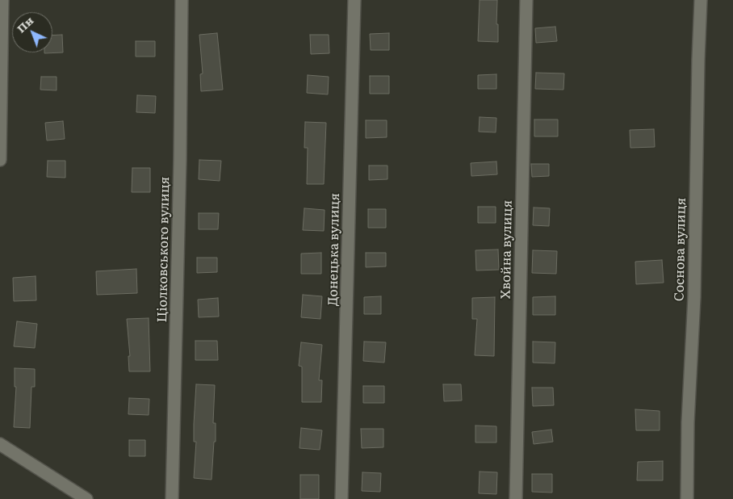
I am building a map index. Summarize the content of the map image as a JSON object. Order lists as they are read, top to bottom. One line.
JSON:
{"streets":{"street":["Ціолковського вулиця","Донецька вулиця","Хвойна вулиця","Соснова вулиця"]},"north":"top left"}
